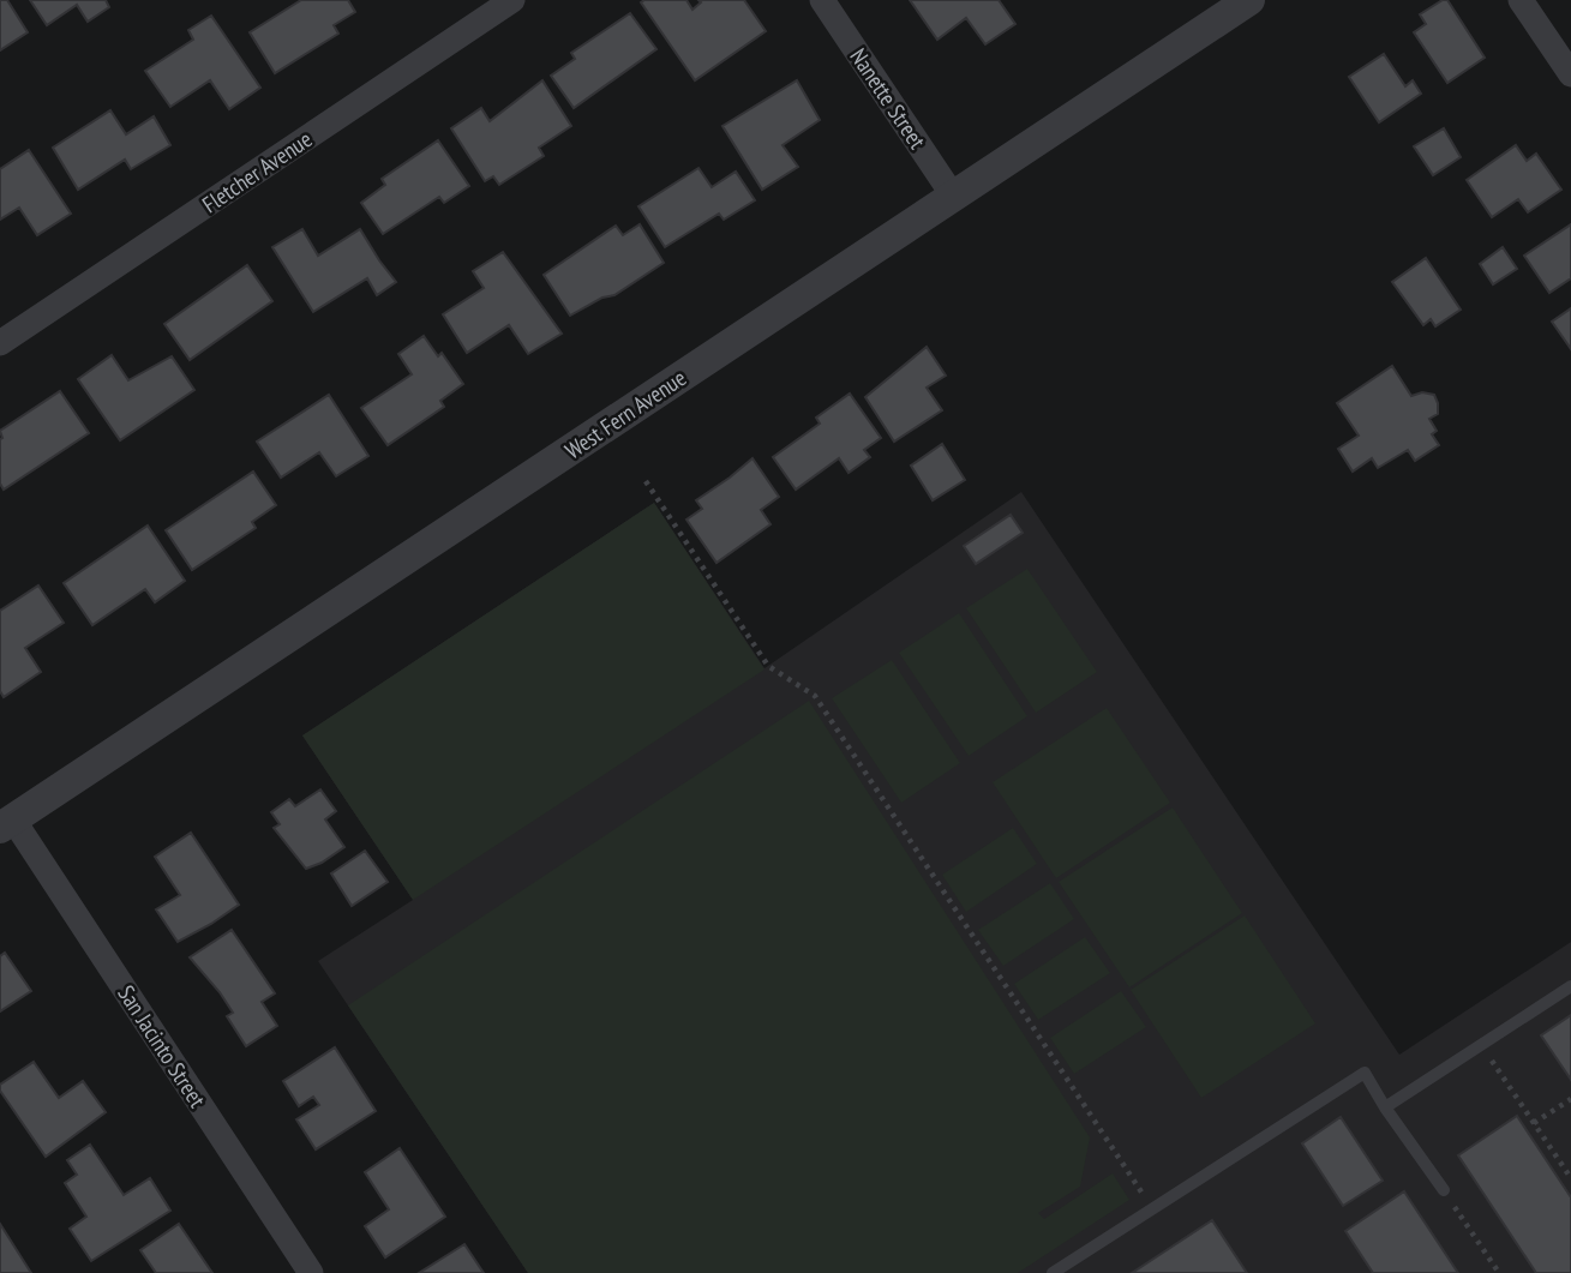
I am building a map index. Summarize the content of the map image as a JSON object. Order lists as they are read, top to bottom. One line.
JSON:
{"streets":{"street":["Nanette Street","Fletcher Avenue","West Fern Avenue","San Jacinto Street"]},"crossings":[["Nanette Street","West Fern Avenue"],["West Fern Avenue","San Jacinto Street"]]}
